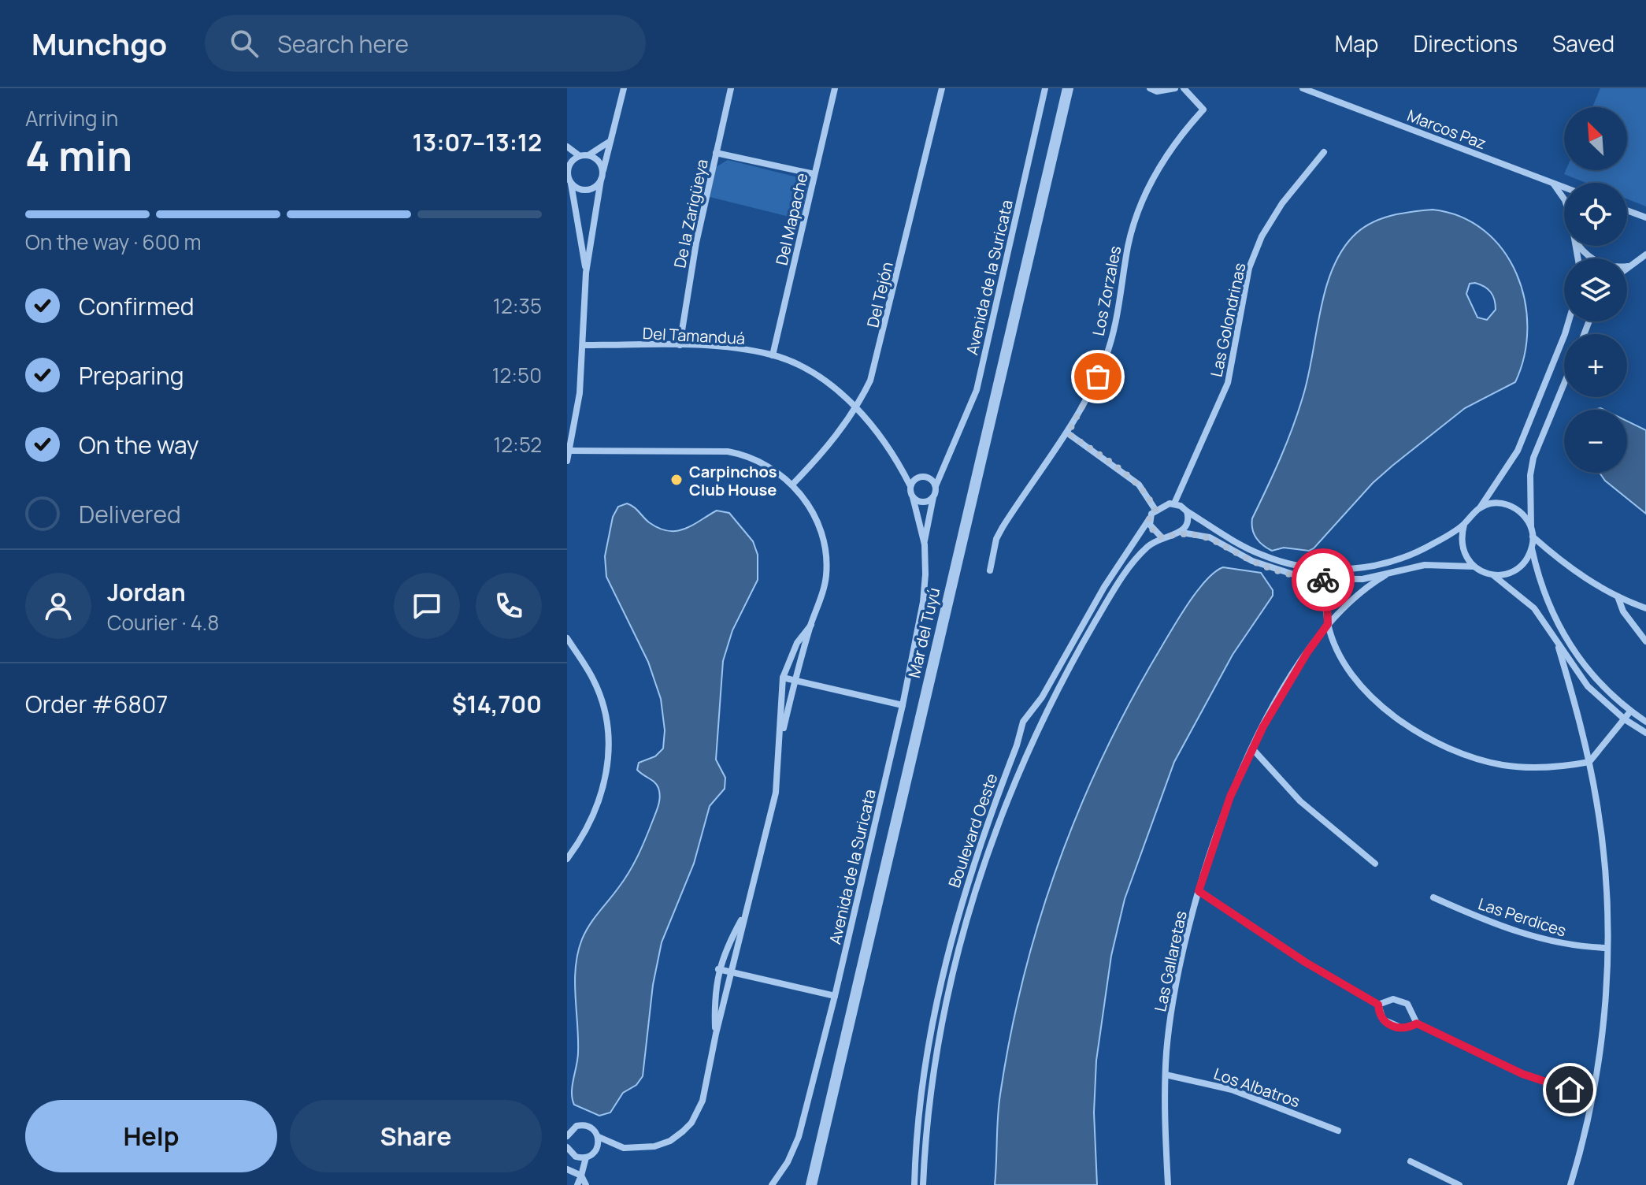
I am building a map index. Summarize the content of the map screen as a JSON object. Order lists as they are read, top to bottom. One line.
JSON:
{"streets":{"street":["Marcos Paz","De la Zarigüeya","Del Mapache","Avenida de la Suricata","Los Zorzales","Del Tejón","Las Golondrinas","Del Tamanduá","Mar del Tuyú","Boulevard Oeste","Las Perdices","Las Gallaretas","Los Albatros"]},"crossings":[["De la Zarigüeya","Del Tamanduá"],["Del Mapache","Del Tamanduá"],["Avenida de la Suricata","Del Tamanduá"],["Del Tejón","Del Tamanduá"],["Las Golondrinas","Boulevard Oeste"],["Las Gallaretas","Los Albatros"]],"places":["Carpinchos Club House"],"north":"top left","page":{"header":"Munchgo","search":"Search here","nav":["Map","Directions","Saved"],"heading":["4 min","Arriving in","13:07–13:12"],"panel":["Jordan","Courier · 4.8","Order #6807","$14,700"],"map_buttons":["+","−"],"bar":"On the way · 600 m","list":[["Confirmed","12:35"],["Preparing","12:50"],["On the way","12:52"],"Delivered"],"buttons":["Help","Share"]}}
